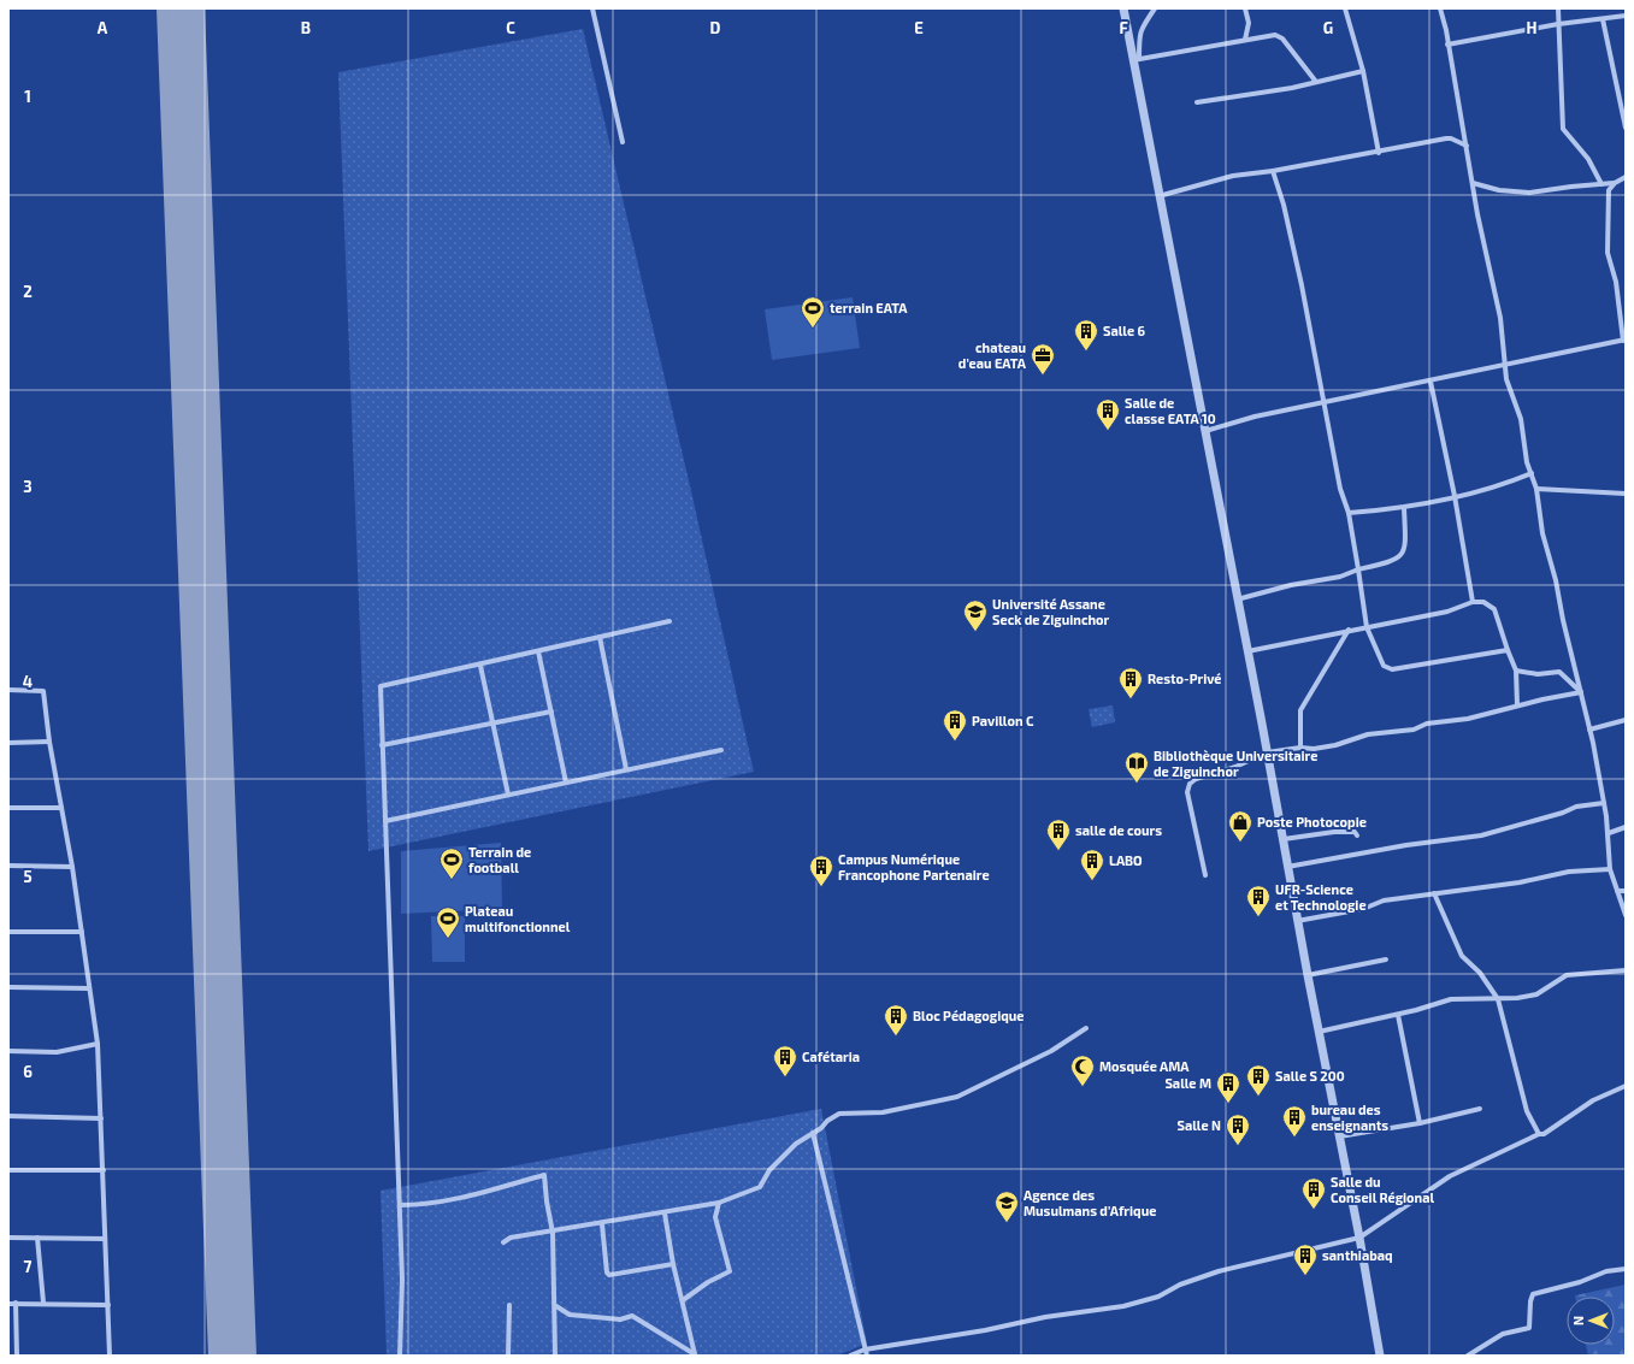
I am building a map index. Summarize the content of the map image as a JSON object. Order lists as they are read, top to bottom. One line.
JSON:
{"places":{"sports":["terrain EATA","Terrain de football","Plateau multifonctionnel"],"building":["Salle 6","Salle de classe EATA 10","Resto-Privé","Pavillon C","salle de cours","LABO","Campus Numérique Francophone Partenaire","UFR-Science et Technologie","Bloc Pédagogique","Cafétaria","Salle S 200","Salle M","bureau des enseignants","Salle N","Salle du Conseil Régional","santhiabaq"],"office":["chateau d'eau EATA"],"school or university":["Université Assane Seck de Ziguinchor","Agence des Musulmans d'Afrique"],"library":["Bibliothèque Universitaire de Ziguinchor"],"shop":["Poste Photocopie"],"mosque":["Mosquée AMA"]},"north":"left","grid":{"columns":["A","B","C","D","E","F","G","H"],"rows":["1","2","3","4","5","6","7"]}}
